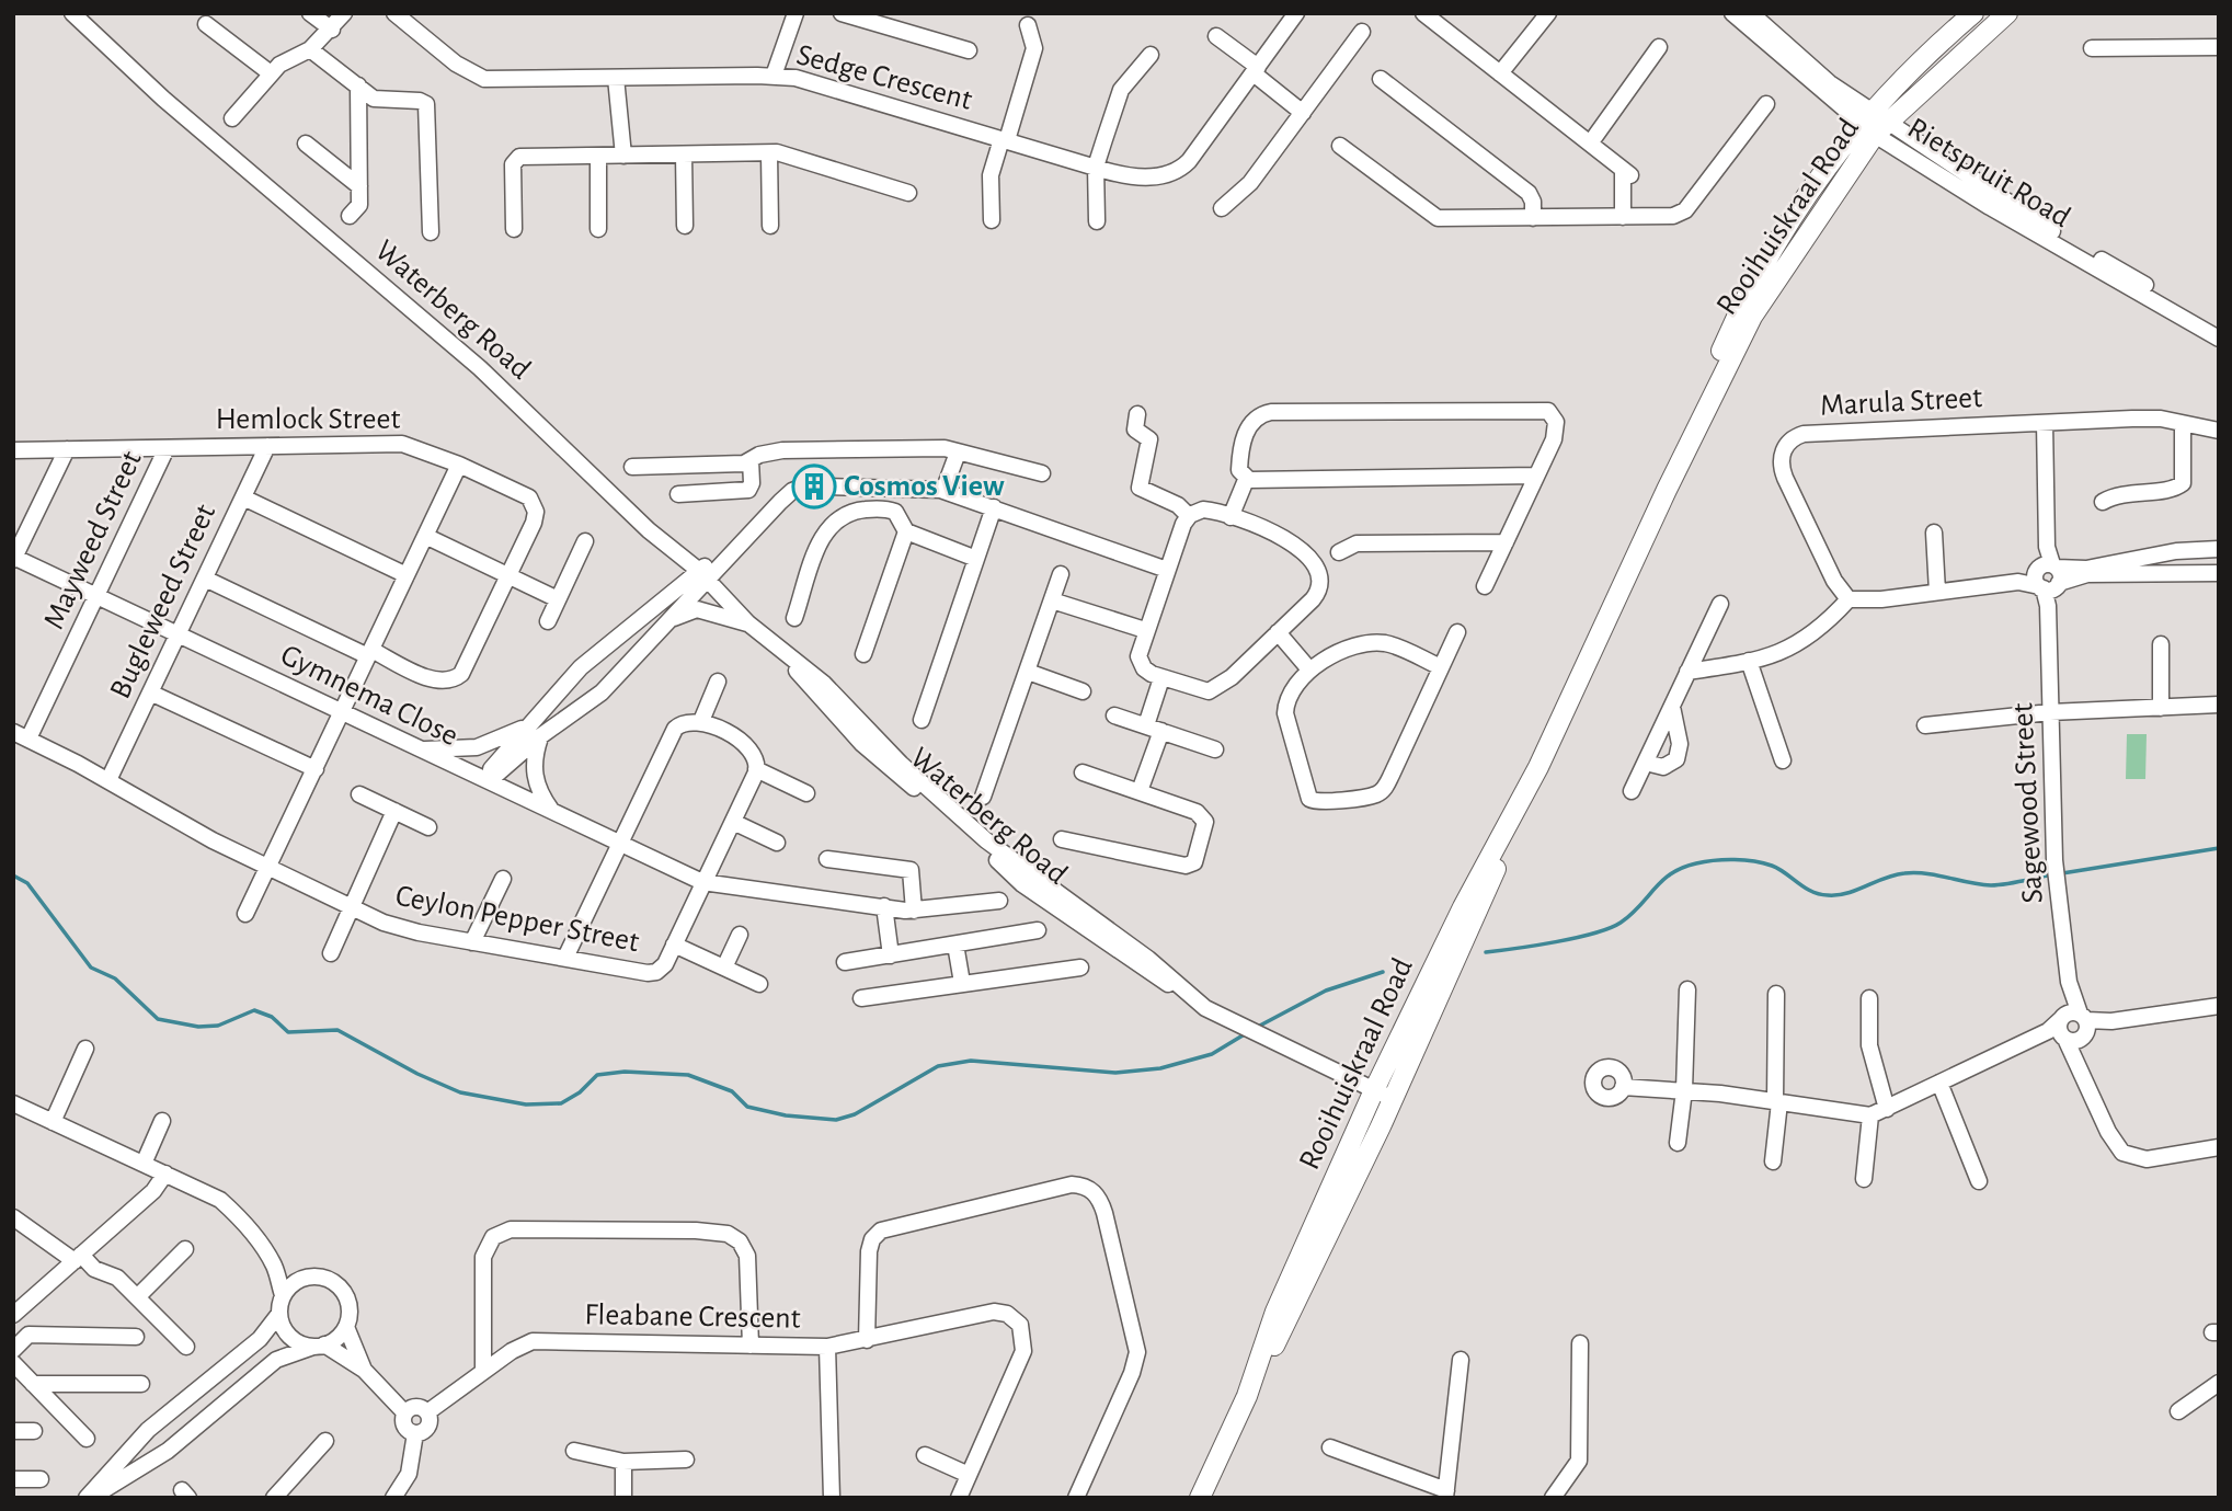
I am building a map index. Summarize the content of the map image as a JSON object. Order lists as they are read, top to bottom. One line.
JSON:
{"streets":{"main road":["Rooihuiskraal Road"],"street":["Sedge Crescent","Rietspruit Road","Waterberg Road","Marula Street","Hemlock Street","Mayweed Street","Bugleweed Street","Gymnema Close","Sagewood Street","Ceylon Pepper Street","Fleabane Crescent"]},"crossings":[["Rietspruit Road","Rooihuiskraal Road"],["Rooihuiskraal Road","Waterberg Road"],["Marula Street","Sagewood Street"],["Hemlock Street","Mayweed Street"],["Hemlock Street","Bugleweed Street"],["Mayweed Street","Gymnema Close"],["Mayweed Street","Ceylon Pepper Street"],["Bugleweed Street","Gymnema Close"],["Bugleweed Street","Ceylon Pepper Street"],["Gymnema Close","Ceylon Pepper Street"]],"places":{"building":["Cosmos View"]}}
